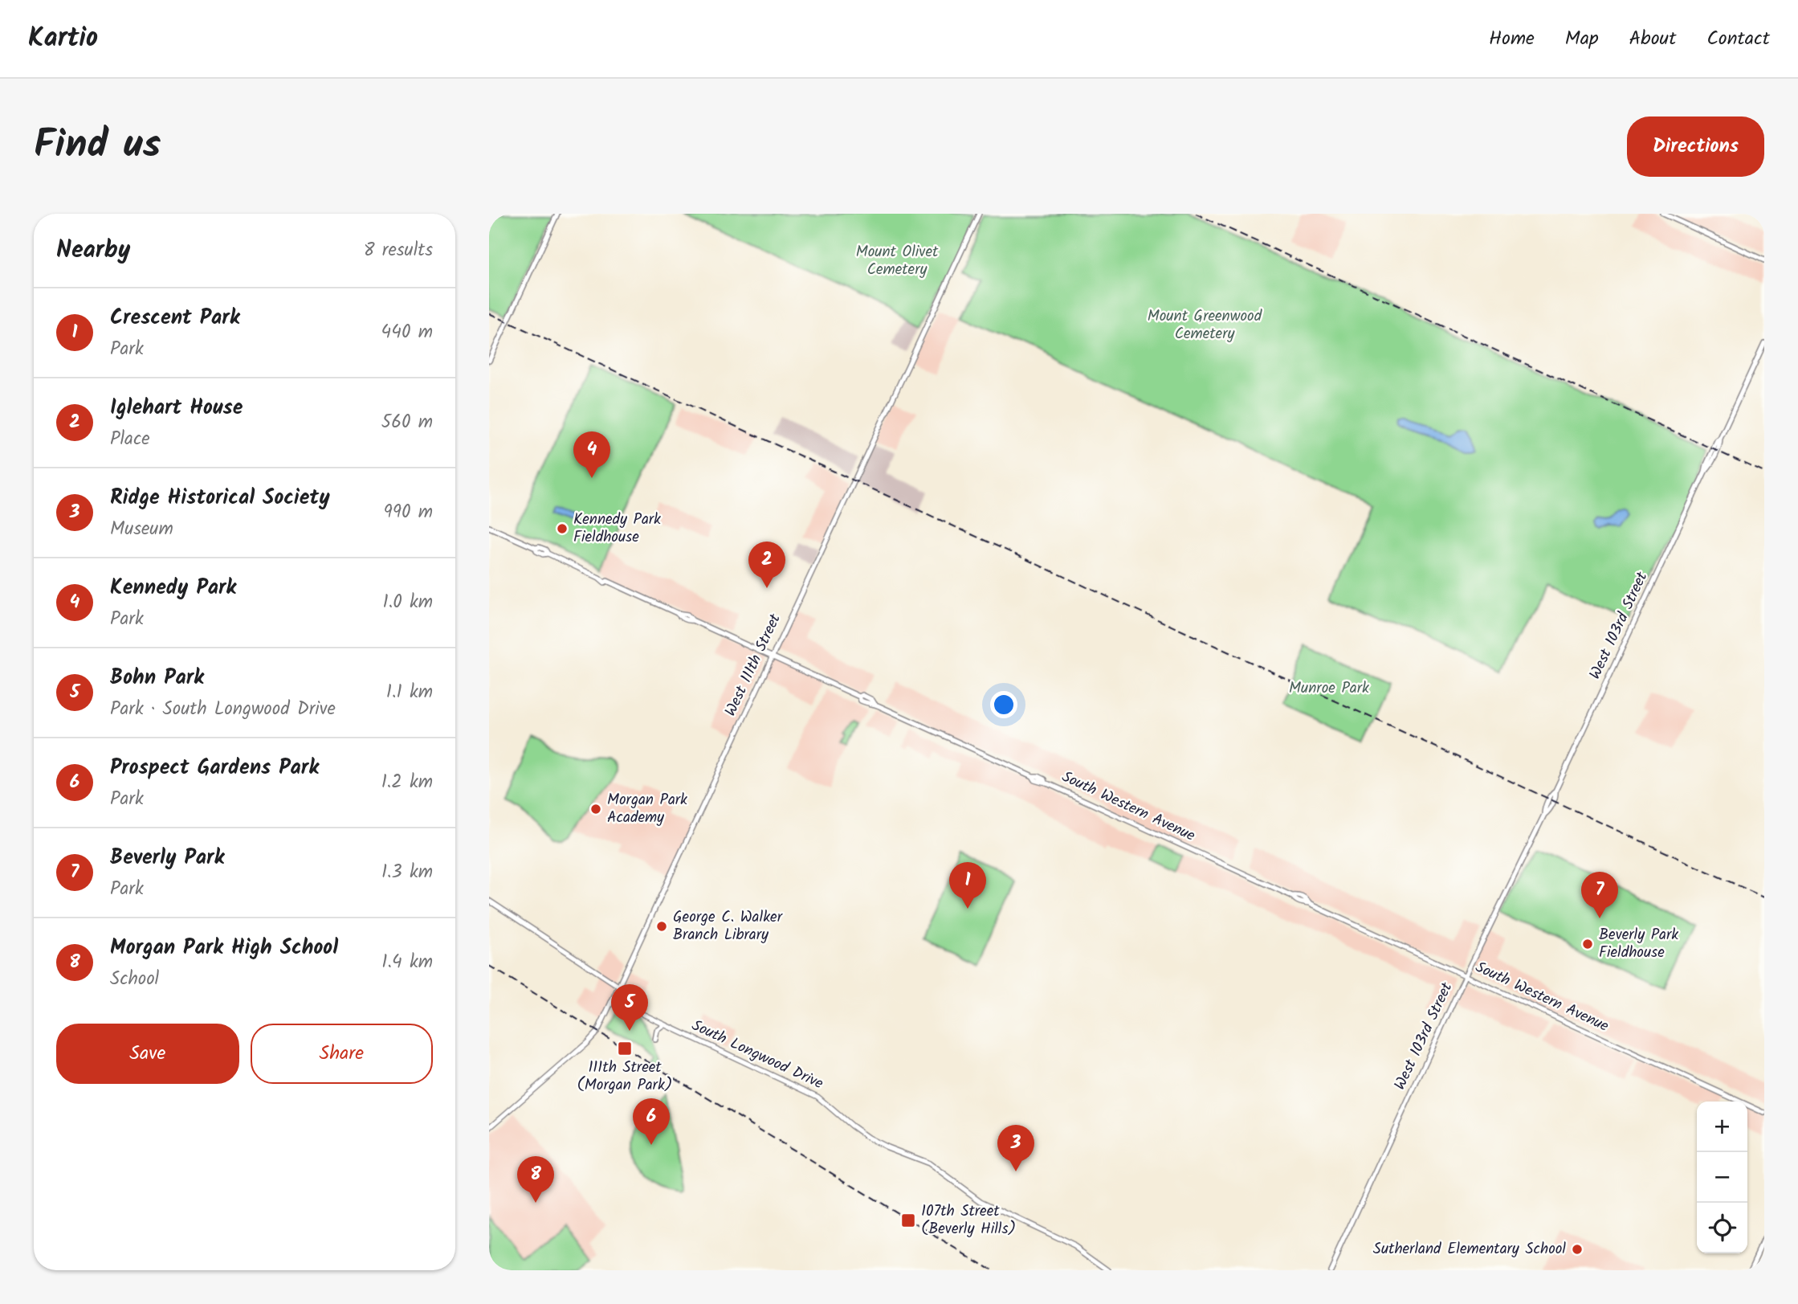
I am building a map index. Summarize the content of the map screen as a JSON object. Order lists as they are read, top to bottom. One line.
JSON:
{"streets":{"main road":["West 103rd Street","West 111th Street","South Western Avenue","South Longwood Drive"]},"crossings":[["West 103rd Street","South Western Avenue"],["West 111th Street","South Western Avenue"],["West 111th Street","South Longwood Drive"]],"parks":["Mount Olivet Cemetery","Mount Greenwood Cemetery","Munroe Park"],"places":{"other":["Kennedy Park Fieldhouse","Morgan Park Academy","George C. Walker Branch Library","Beverly Park Fieldhouse","Sutherland Elementary School"],"transit":["111th Street (Morgan Park)","107th Street (Beverly Hills)"]},"page":{"header":"Kartio","nav":["Home","Map","About","Contact"],"title":"Find us","buttons":["Directions",["Save","Share"]],"heading":["Nearby","8 results"],"list":[{"mark":"1","name":"Crescent Park","note":"Park","value":"440 m"},{"mark":"2","name":"Iglehart House","note":"Place","value":"560 m"},{"mark":"3","name":"Ridge Historical Society","note":"Museum","value":"990 m"},{"mark":"4","name":"Kennedy Park","note":"Park","value":"1.0 km"},{"mark":"5","name":"Bohn Park","note":"Park · South Longwood Drive","value":"1.1 km"},{"mark":"6","name":"Prospect Gardens Park","note":"Park","value":"1.2 km"},{"mark":"7","name":"Beverly Park","note":"Park","value":"1.3 km"},{"mark":"8","name":"Morgan Park High School","note":"School","value":"1.4 km"}],"pins":["4","2","1","7","5","6","3","8"],"map_buttons":["+","−"]}}
